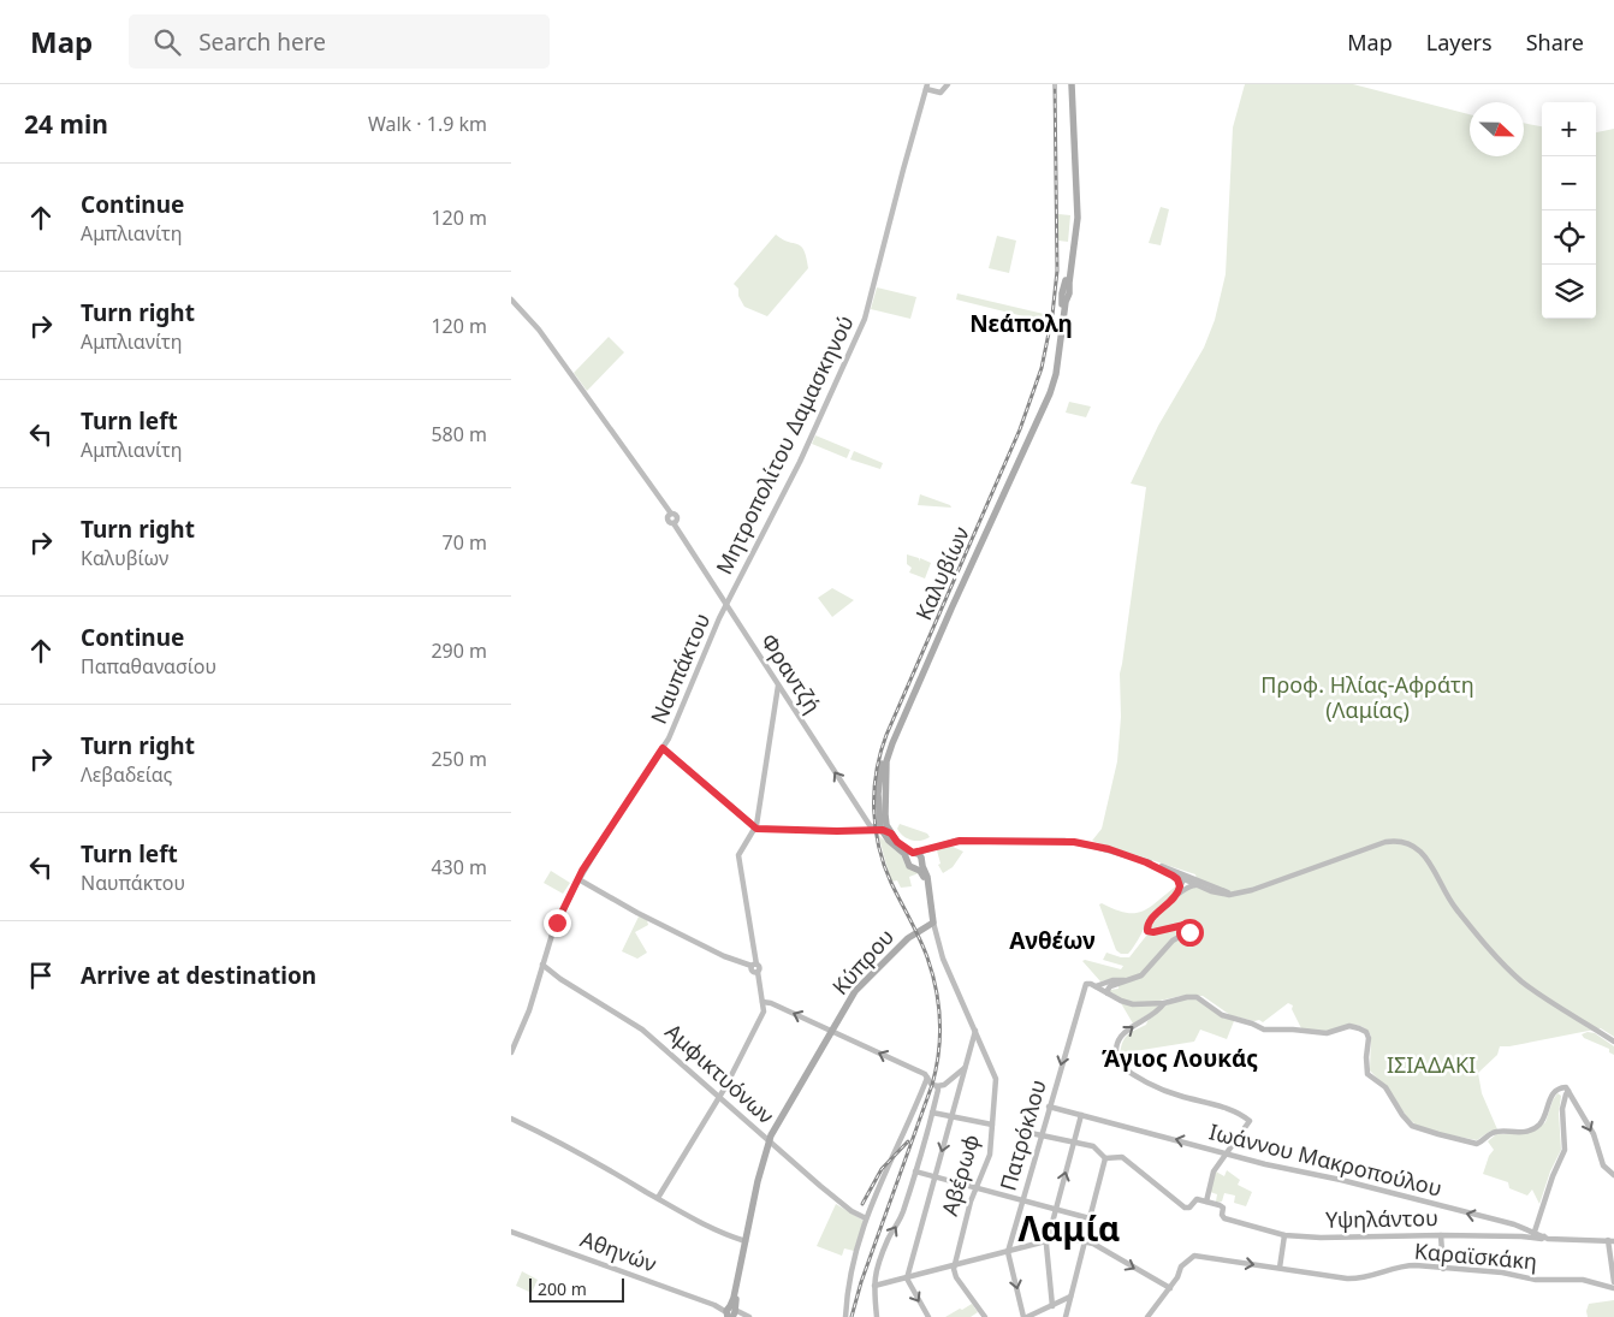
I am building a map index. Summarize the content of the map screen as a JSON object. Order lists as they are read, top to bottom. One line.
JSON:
{"streets":{"main road":["Καλυβίων","Κύπρου"],"street":["Μητροπολίτου Δαμασκηνού","Ναυπάκτου","Φραντζή","Αμφικτυόνων","Πατρόκλου","Ιωάννου Μακροπούλου","Αβέρωφ","Υψηλάντου","Αθηνών","Καραϊσκάκη"]},"crossings":[["Μητροπολίτου Δαμασκηνού","Ναυπάκτου"],["Μητροπολίτου Δαμασκηνού","Φραντζή"],["Καλυβίων","Φραντζή"],["Ναυπάκτου","Φραντζή"],["Ναυπάκτου","Αμφικτυόνων"],["Κύπρου","Αμφικτυόνων"],["Κύπρου","Αβέρωφ"],["Κύπρου","Αθηνών"],["Πατρόκλου","Ιωάννου Μακροπούλου"],["Ιωάννου Μακροπούλου","Υψηλάντου"]],"one_way":["Ιωάννου Μακροπούλου"],"districts":["Νεάπολη","Ανθέων","Άγιος Λουκάς","Λαμία"],"parks":["Προφ. Ηλίας-Αφράτη (Λαμίας)","ΙΣΙΑΔΑΚΙ"],"scale_bar":"200 m","north":"right","page":{"header":"Map","search":"Search here","nav":["Map","Layers","Share"],"heading":["24 min","Walk · 1.9 km"],"map_buttons":["+","−"],"list":[["Continue","Αμπλιανίτη","120 m"],["Turn right","Αμπλιανίτη","120 m"],["Turn left","Αμπλιανίτη","580 m"],["Turn right","Καλυβίων","70 m"],["Continue","Παπαθανασίου","290 m"],["Turn right","Λεβαδείας","250 m"],["Turn left","Ναυπάκτου","430 m"],"Arrive at destination"],"scale":"200 m"}}
